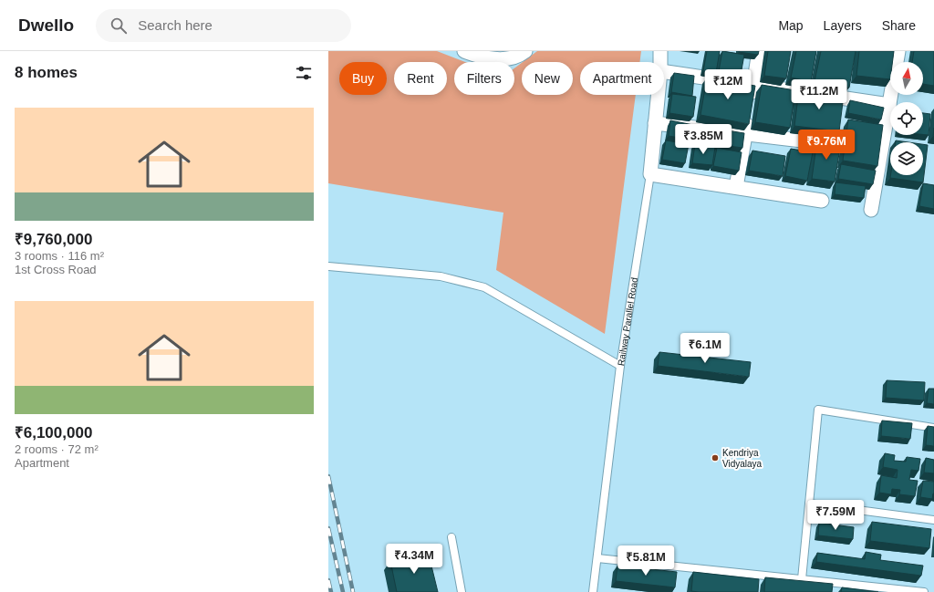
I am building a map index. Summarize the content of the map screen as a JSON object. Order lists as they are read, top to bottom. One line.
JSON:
{"streets":{"street":["Railway Parallel Road"]},"places":["Kendriya Vidyalaya"],"north":"top","page":{"header":"Dwello","search":"Search here","nav":["Map","Layers","Share"],"heading":"8 homes","chip":["Buy","Rent","Filters","New","Apartment"],"price":["₹12M","₹11.2M","₹3.85M","₹9.76M","₹6.1M","₹7.59M","₹4.34M","₹5.81M"],"list":[{"name":"₹9,760,000","note":"3 rooms · 116 m² · 1st Cross Road"},{"name":"₹6,100,000","note":"2 rooms · 72 m² · Apartment"}]}}
